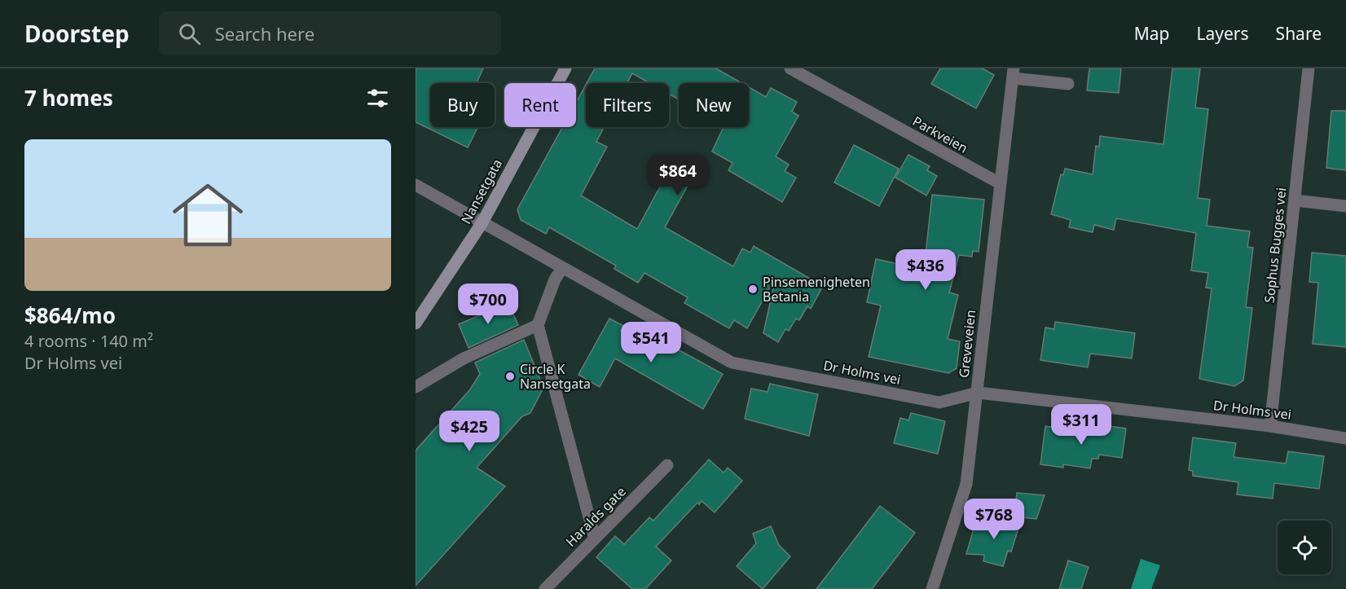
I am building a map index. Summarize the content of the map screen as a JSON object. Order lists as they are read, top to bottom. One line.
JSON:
{"streets":{"main road":["Nansetgata"],"street":["Parkveien","Sophus Bugges vei","Greveveien","Dr Holms vei","Haralds gate"]},"crossings":[["Parkveien","Greveveien"],["Nansetgata","Dr Holms vei"],["Sophus Bugges vei","Dr Holms vei"],["Greveveien","Dr Holms vei"]],"places":["Pinsemenigheten Betania","Circle K Nansetgata"],"page":{"header":"Doorstep","search":"Search here","nav":["Map","Layers","Share"],"heading":"7 homes","chip":["Buy","Rent","Filters","New"],"list":[{"name":"$864/mo","note":"4 rooms · 140 m² · Dr Holms vei"}],"price":["$864","$436","$700","$541","$311","$425","$768"]}}
